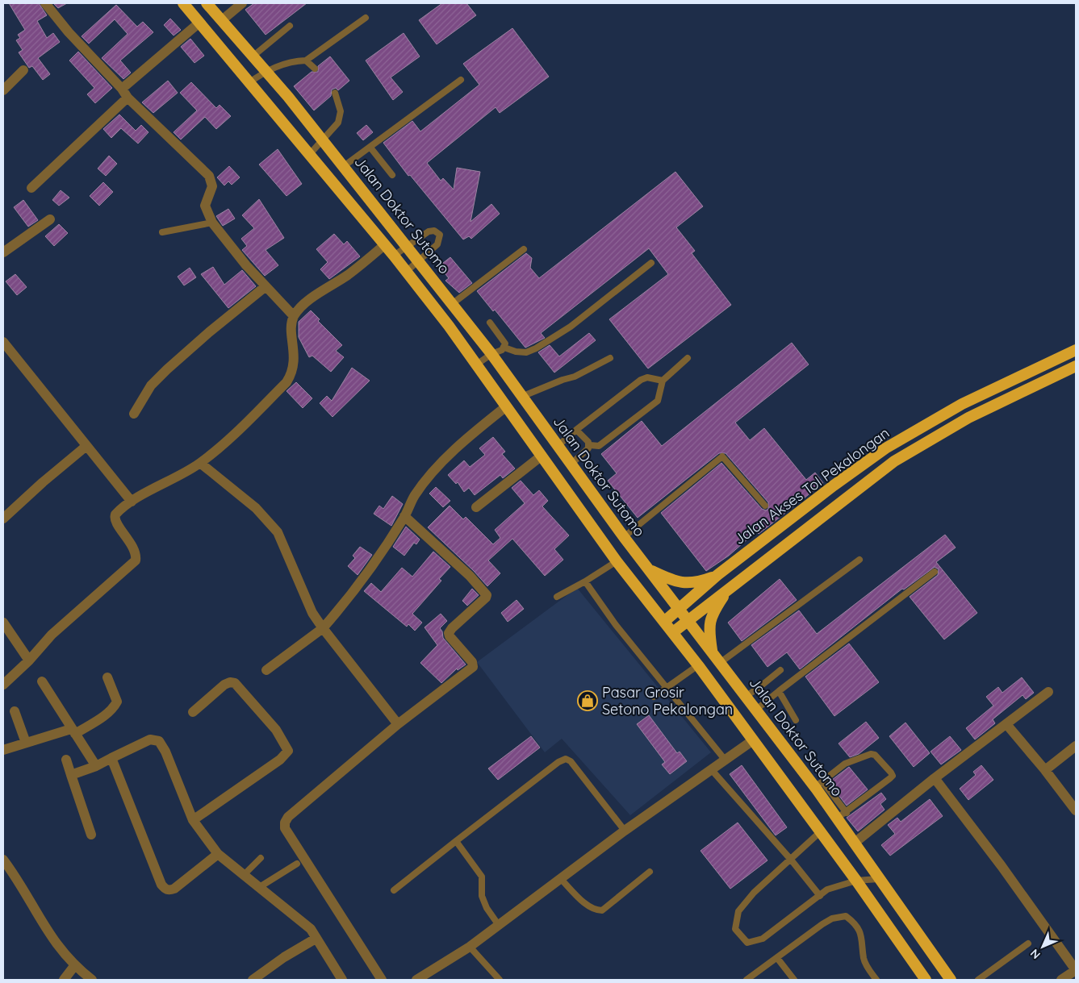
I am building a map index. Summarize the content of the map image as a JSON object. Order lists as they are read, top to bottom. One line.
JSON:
{"streets":{"highway":["Jalan Doktor Sutomo","Jalan Akses Tol Pekalongan"]},"crossings":[["Jalan Doktor Sutomo","Jalan Akses Tol Pekalongan"]],"places":{"shop":["Pasar Grosir Setono Pekalongan"]},"north":"bottom left"}
